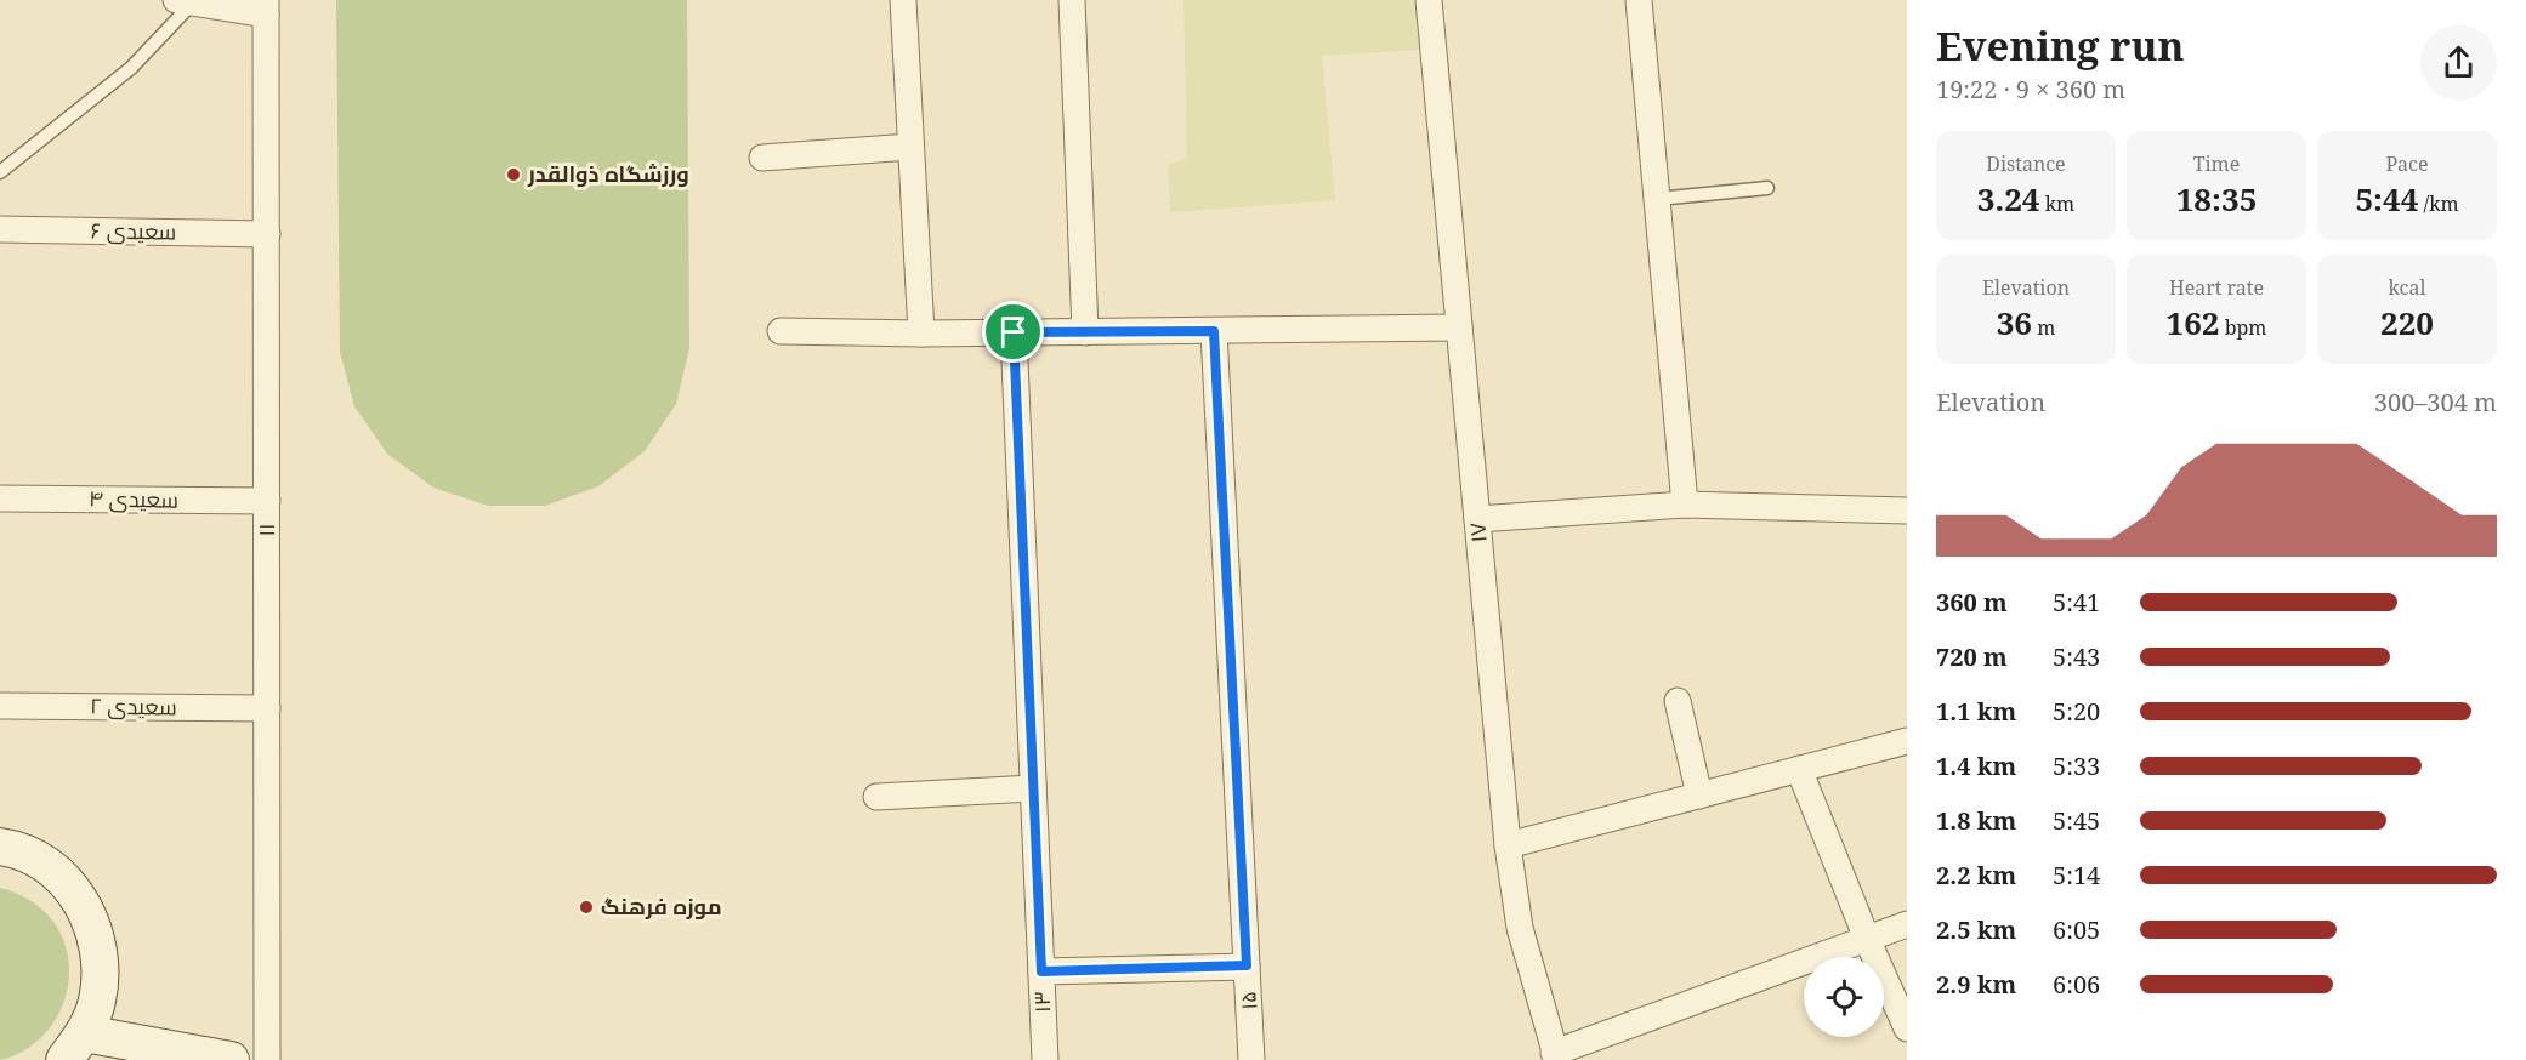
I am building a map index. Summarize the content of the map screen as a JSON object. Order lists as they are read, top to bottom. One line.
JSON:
{"streets":{"street":["سعیدی ۶","سعیدی ۴","۱۱","۱۷","سعیدی ۲","۱۵","۱۳"]},"crossings":[["سعیدی ۶","۱۱"],["سعیدی ۴","۱۱"],["۱۱","سعیدی ۲"]],"places":["ورزشگاه ذوالقدر","موزه فرهنگ"],"page":{"heading":["Evening run","19:22 · 9 × 360 m"],"stats":[["Distance","3.24 km"],["Time","18:35"],["Pace","5:44 /km"],["Elevation","36 m"],["Heart rate","162 bpm"],["kcal","220"]],"chart":["Elevation","300–304 m"],"list":[{"name":"360 m","note":"5:41"},{"name":"720 m","note":"5:43"},{"name":"1.1 km","note":"5:20"},{"name":"1.4 km","note":"5:33"},{"name":"1.8 km","note":"5:45"},{"name":"2.2 km","note":"5:14"},{"name":"2.5 km","note":"6:05"},{"name":"2.9 km","note":"6:06"}]}}
